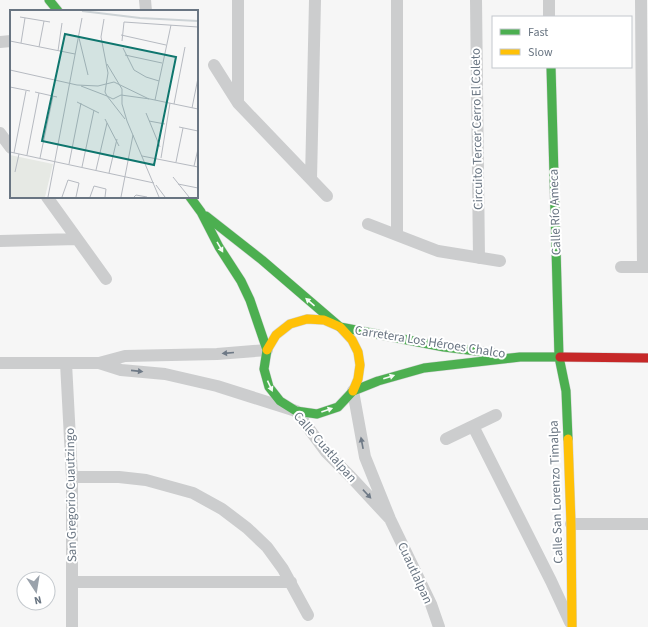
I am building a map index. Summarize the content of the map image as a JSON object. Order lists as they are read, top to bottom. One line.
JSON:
{"streets":{"street":["Circuito Tercer Cerro El Coleto","Calle Río Ameca","Carretera Los Héroes Chalco","Calle Cuatlalpan","Calle San Lorenzo Timalpa","San Gregorio Cuautzingo","Cuautlalpan"]},"crossings":[["Calle Río Ameca","Carretera Los Héroes Chalco"],["Calle Río Ameca","Calle San Lorenzo Timalpa"],["Carretera Los Héroes Chalco","Calle Cuatlalpan"],["Carretera Los Héroes Chalco","Calle San Lorenzo Timalpa"],["Carretera Los Héroes Chalco","San Gregorio Cuautzingo"],["Calle Cuatlalpan","Cuautlalpan"]],"legend":["Fast","Slow"],"north":"bottom"}
